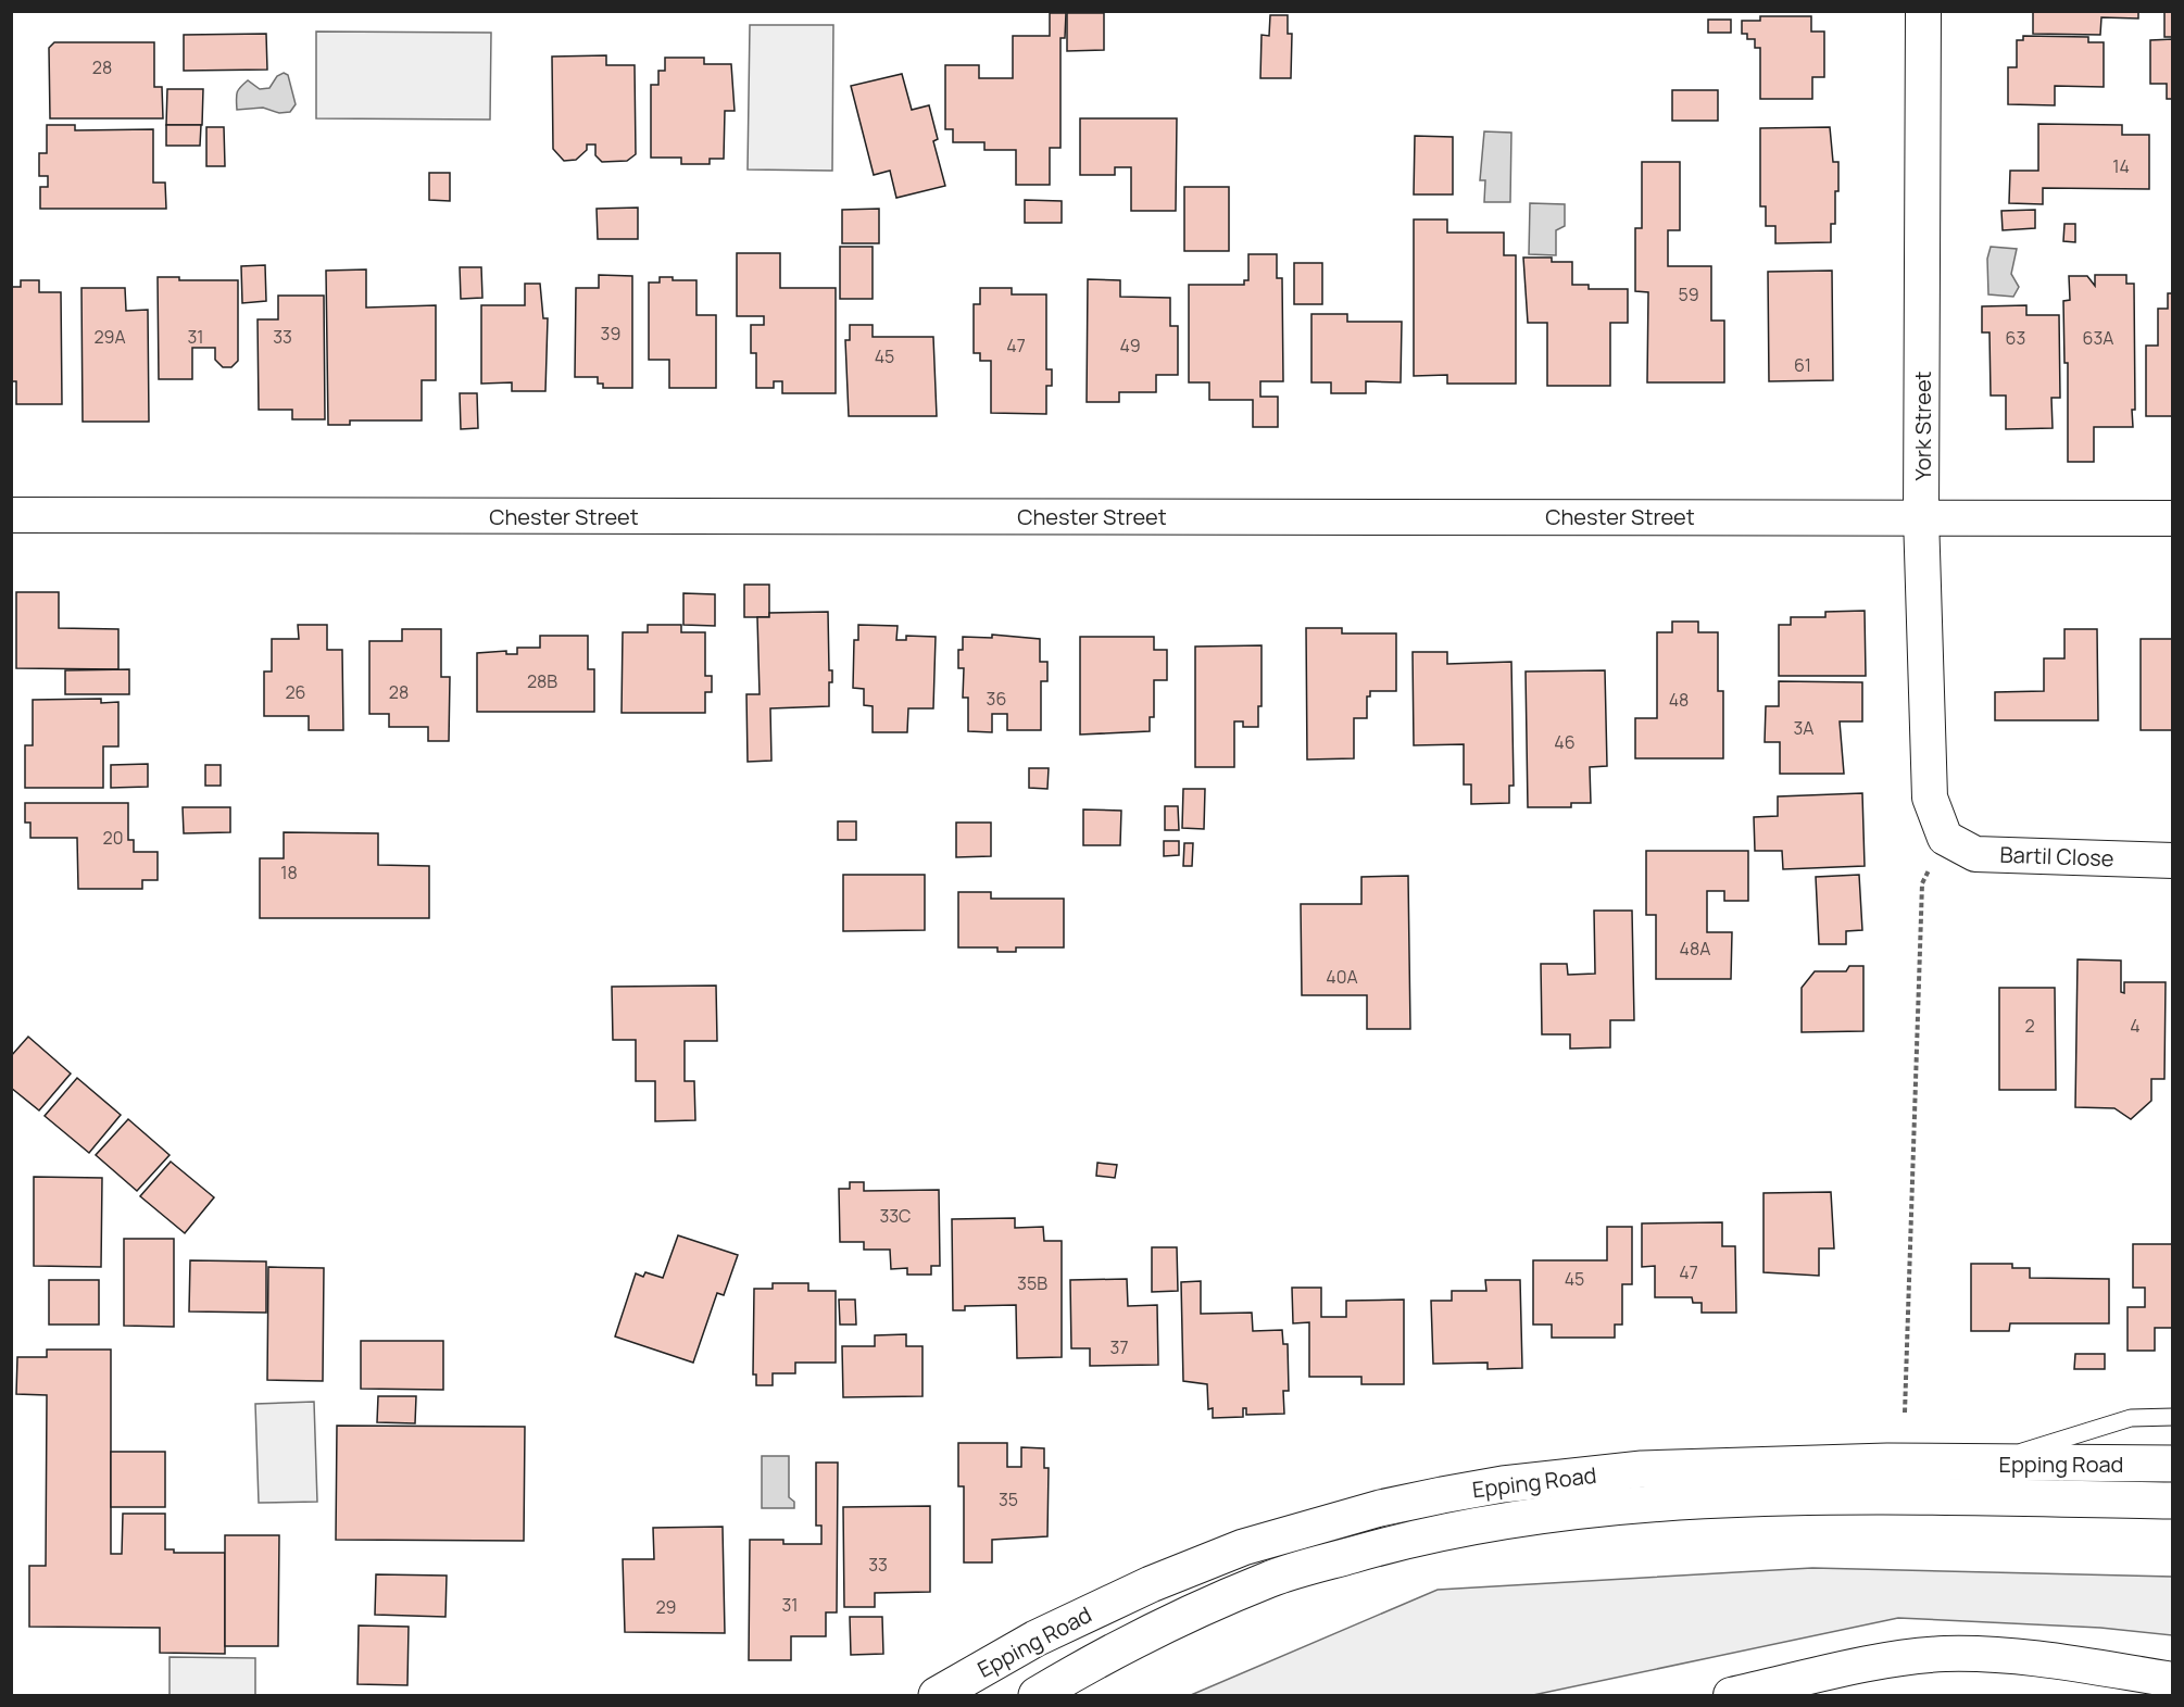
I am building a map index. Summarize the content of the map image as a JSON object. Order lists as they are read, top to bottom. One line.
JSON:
{"streets":{"main road":["Epping Road"],"street":["York Street","Chester Street","Bartil Close"]},"crossings":[["York Street","Chester Street"],["York Street","Bartil Close"]],"house_numbers":["28","14","59","39","29A","31","33","63","63A","47","49","45","61","28B","26","28","36","48","3A","46","20","18","48A","40A","2","4","33C","47","45","35B","37","35","33","31","29"]}
